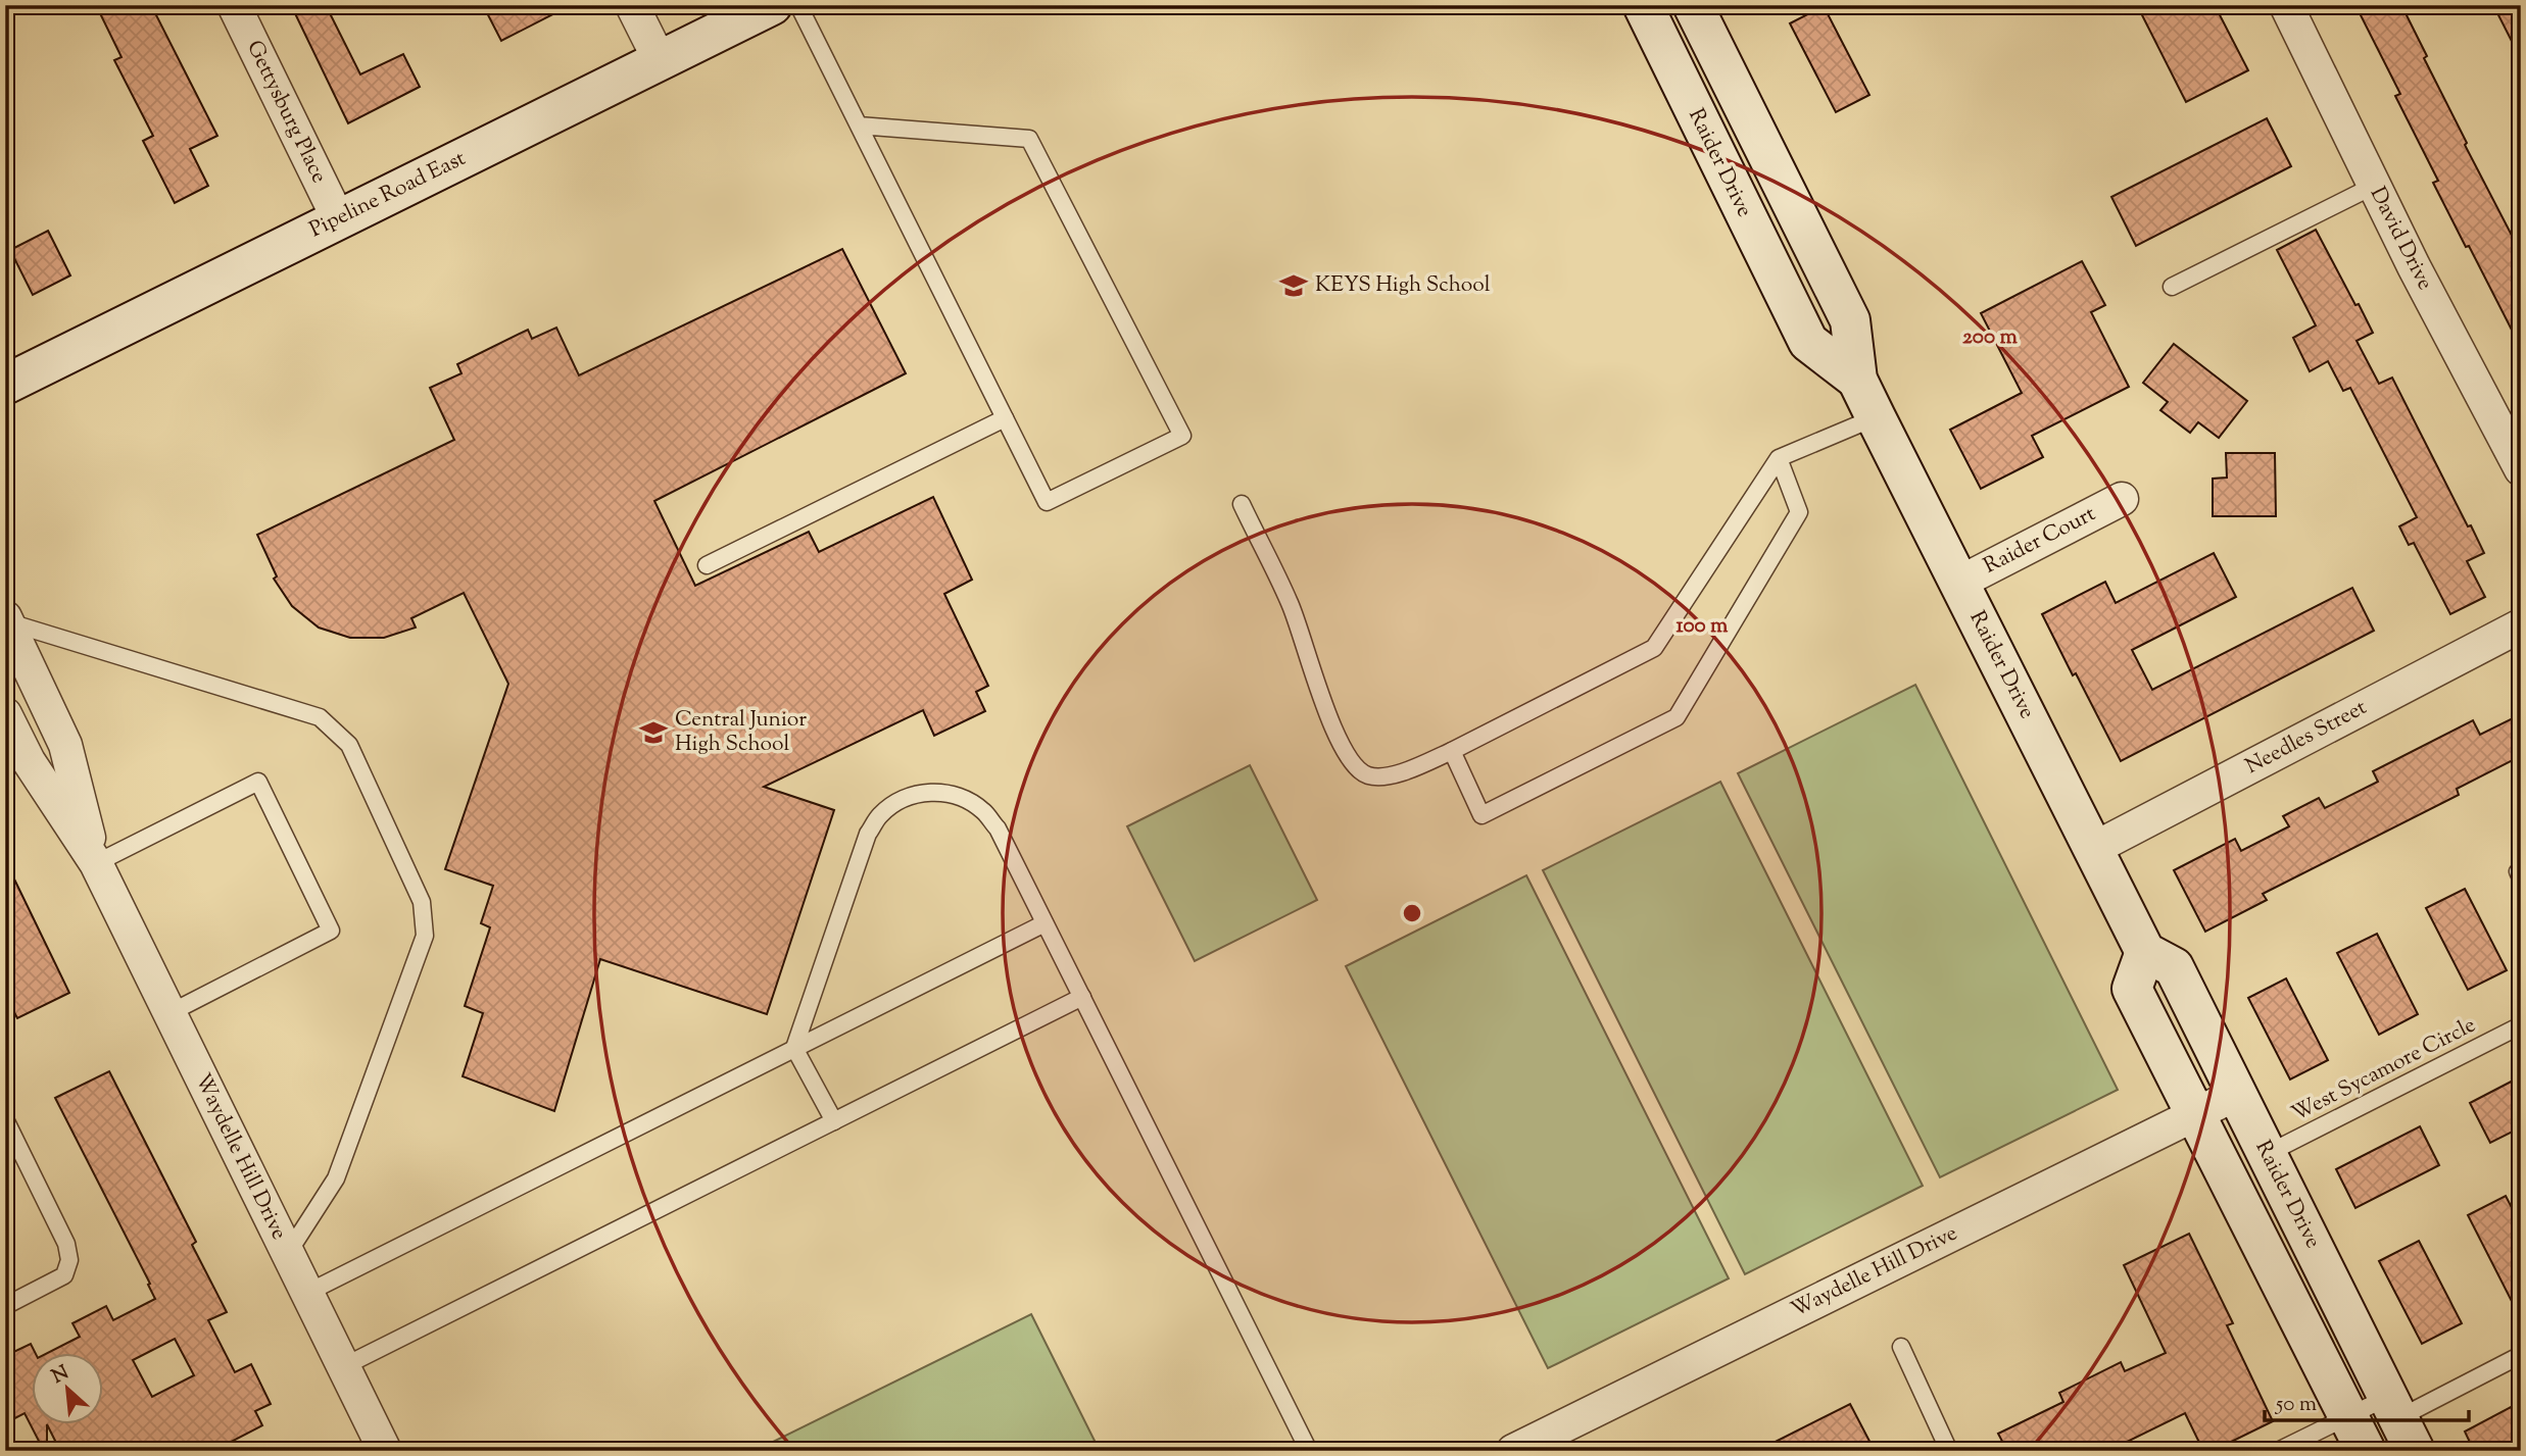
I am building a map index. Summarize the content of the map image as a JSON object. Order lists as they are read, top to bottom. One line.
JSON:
{"streets":{"main road":["Raider Drive","Pipeline Road East"],"street":["Gettysburg Place","David Drive","Raider Court","Needles Street","Waydelle Hill Drive"],"lane":["West Sycamore Circle"]},"crossings":[["Gettysburg Place","Pipeline Road East"],["Raider Drive","Raider Court"],["Raider Drive","Needles Street"],["Raider Drive","West Sycamore Circle"],["Raider Drive","Waydelle Hill Drive"]],"places":{"school or university":["KEYS High School","Central Junior High School"]},"scale_bar":"50 m","north":"top left","rings":["200 m","100 m"]}
